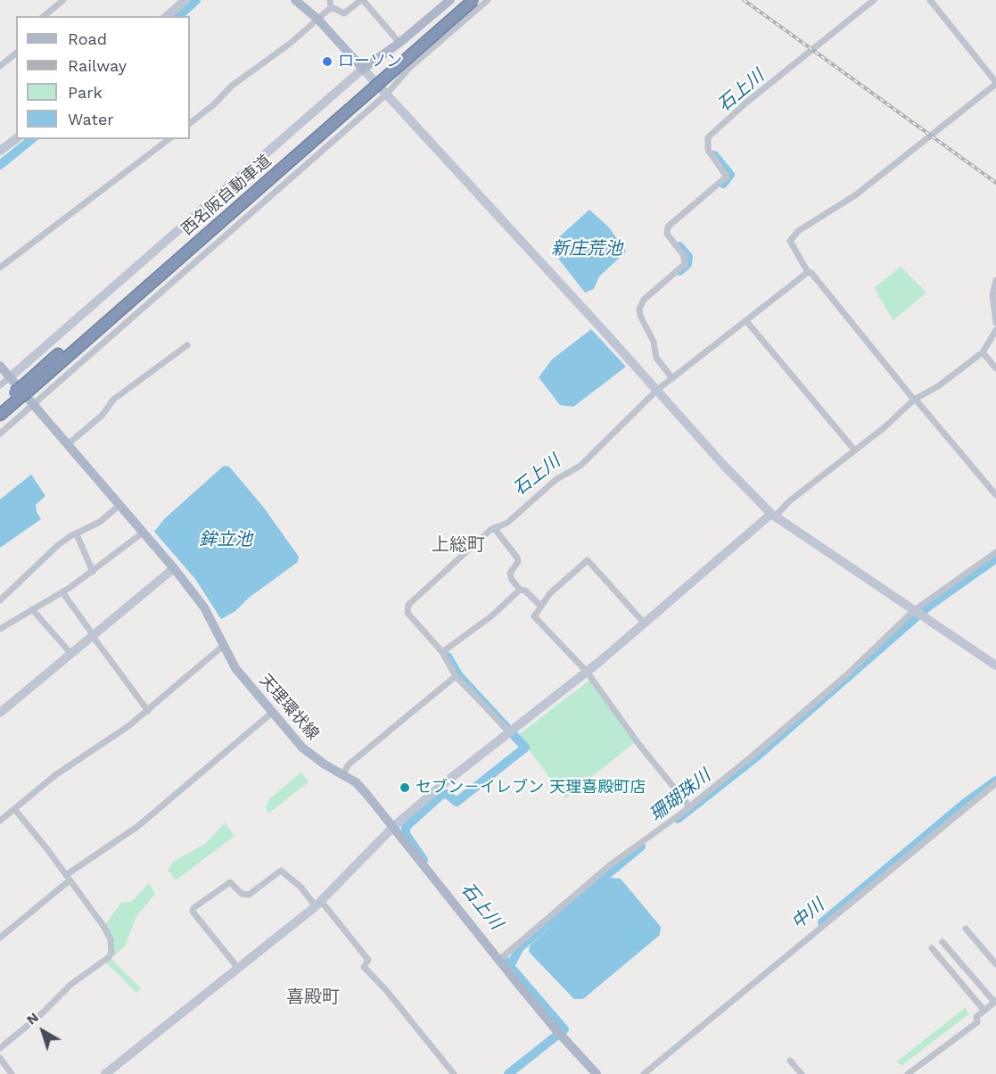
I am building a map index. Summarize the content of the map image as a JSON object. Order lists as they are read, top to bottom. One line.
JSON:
{"streets":{"highway":["西名阪自動車道"],"main road":["天理環状線"]},"districts":["上総町","喜殿町"],"water":["石上川","新庄荒池","鉾立池","珊瑚珠川","中川"],"places":["ローソン","セブン－イレブン 天理喜殿町店"],"legend":["Road","Railway","Park","Water"],"north":"top left"}
